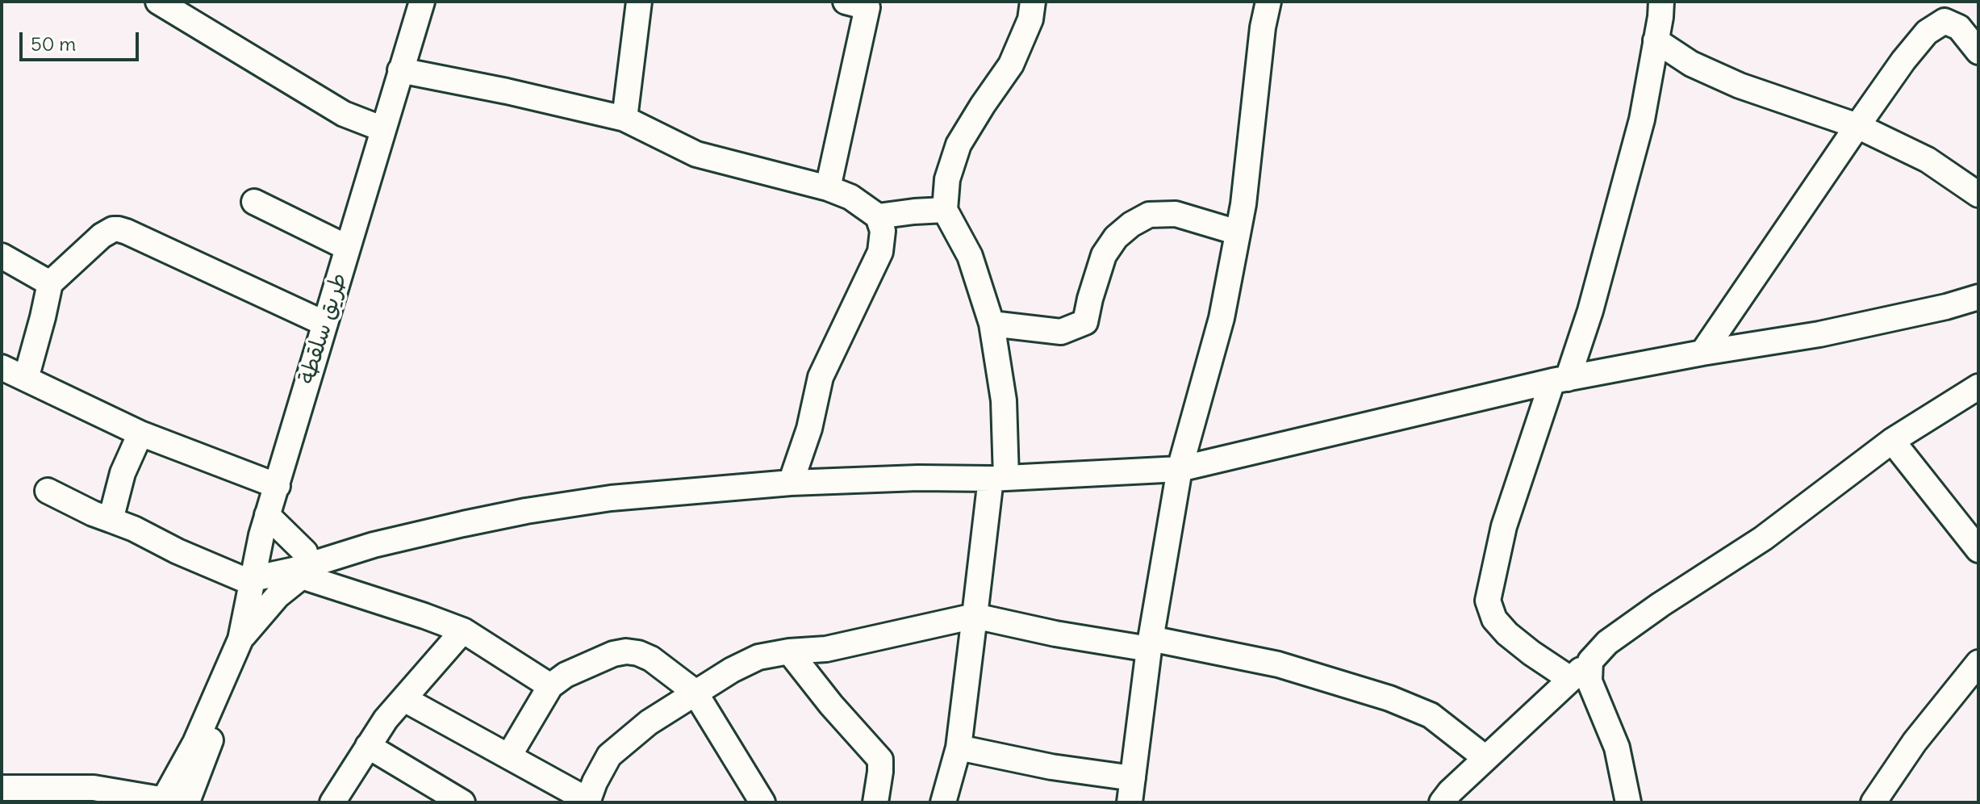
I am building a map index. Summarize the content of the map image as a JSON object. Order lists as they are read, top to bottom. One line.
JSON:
{"streets":{"street":["طريق سلقطة"]},"scale_bar":"50 m"}
